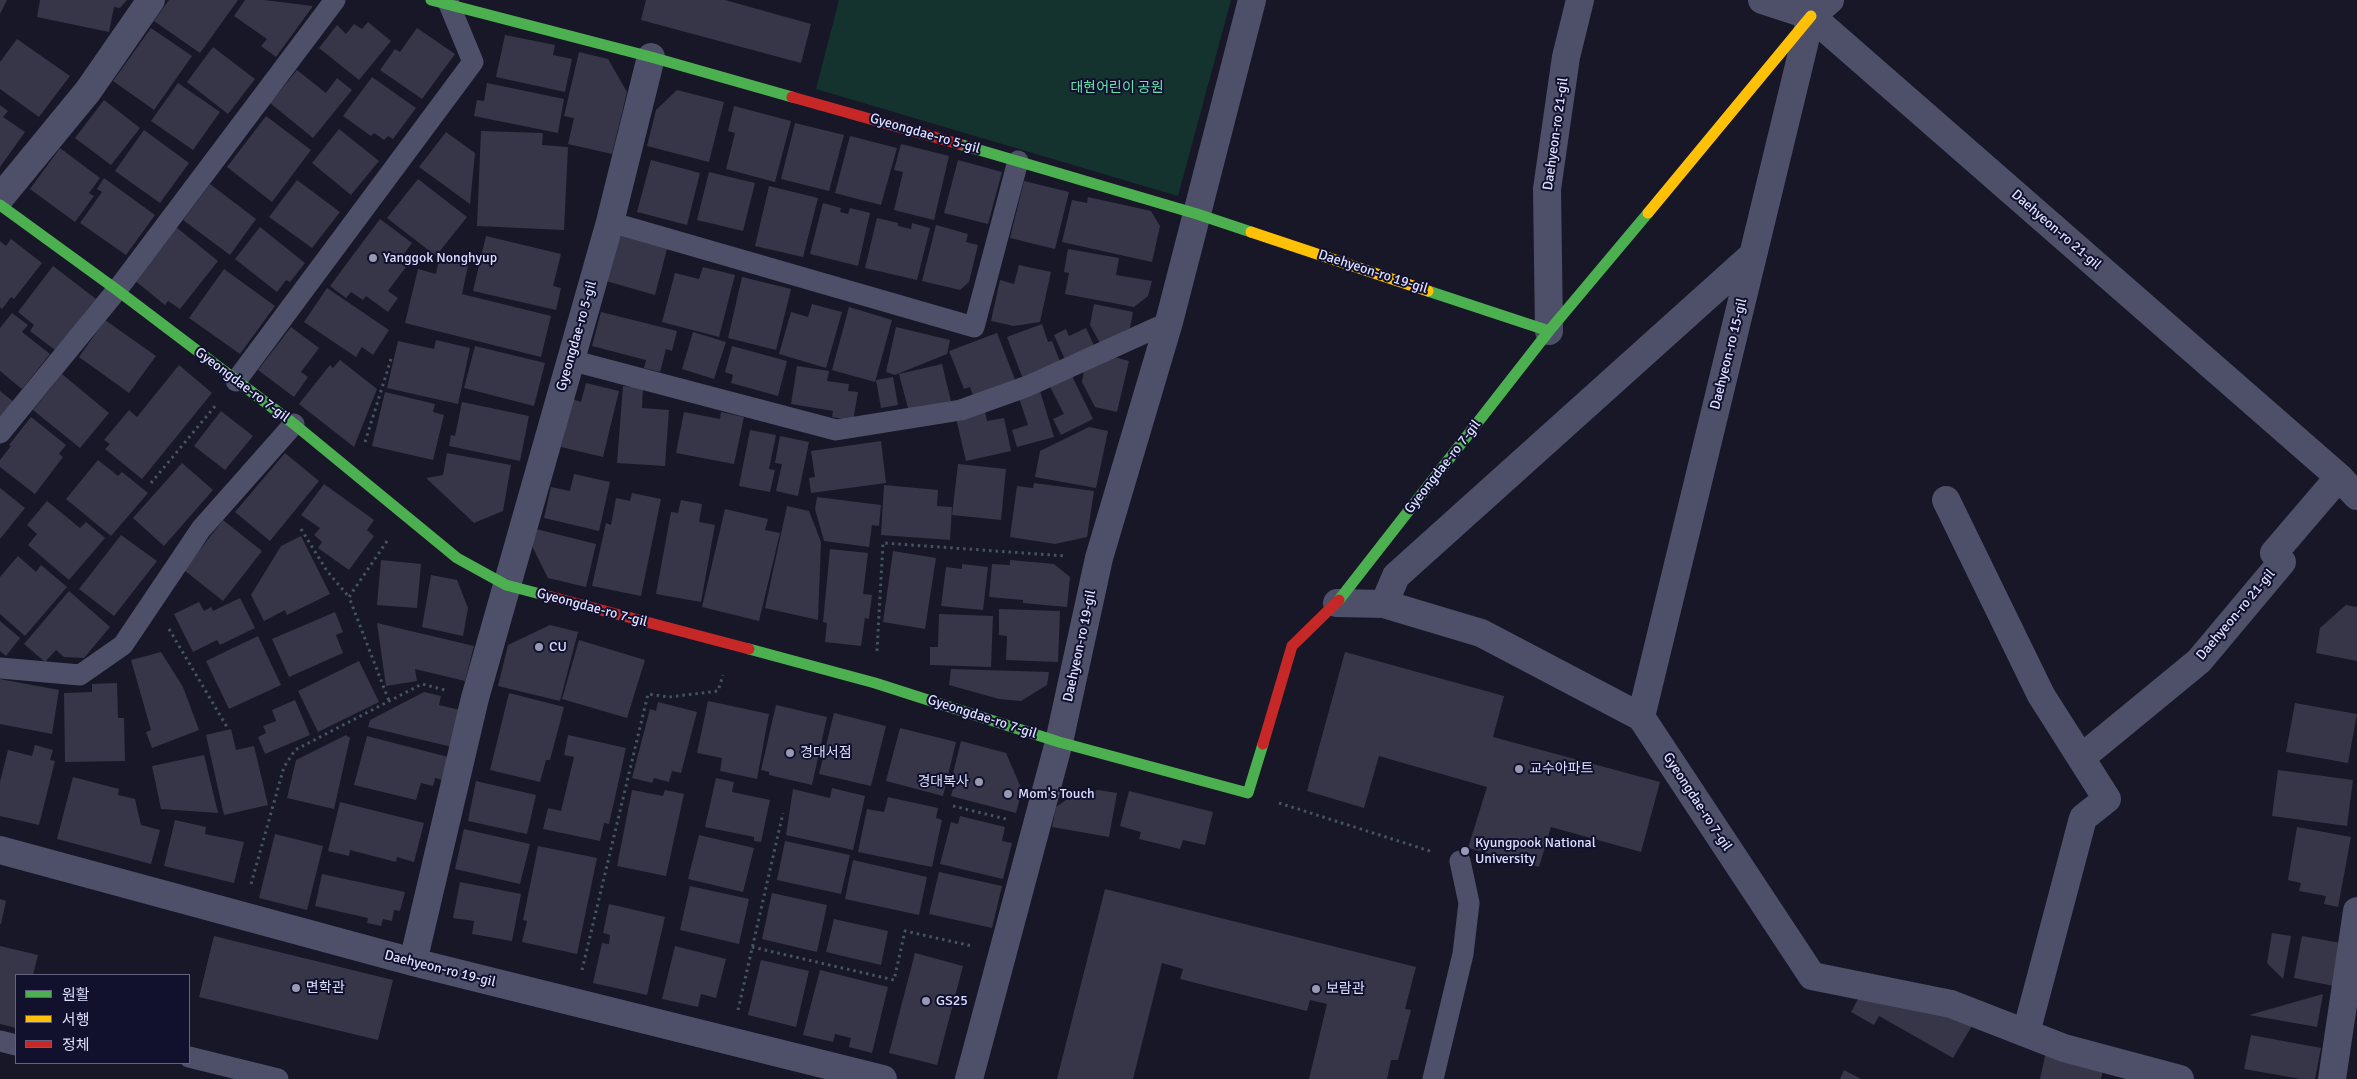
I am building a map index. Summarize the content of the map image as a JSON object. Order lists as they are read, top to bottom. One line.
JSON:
{"streets":{"street":["Gyeongdae-ro 5-gil","Daehyeon-ro 21-gil","Daehyeon-ro 19-gil","Daehyeon-ro 15-gil","Gyeongdae-ro 7-gil"]},"crossings":[["Gyeongdae-ro 5-gil","Daehyeon-ro 19-gil"],["Gyeongdae-ro 5-gil","Gyeongdae-ro 7-gil"],["Daehyeon-ro 21-gil","Daehyeon-ro 19-gil"],["Daehyeon-ro 21-gil","Daehyeon-ro 15-gil"],["Daehyeon-ro 21-gil","Gyeongdae-ro 7-gil"],["Daehyeon-ro 19-gil","Gyeongdae-ro 7-gil"],["Daehyeon-ro 15-gil","Gyeongdae-ro 7-gil"]],"parks":["대현어린이 공원"],"places":["Yanggok Nonghyup","CU","경대서점","교수아파트","경대복사","Mom's Touch","Kyungpook National University","면학관","보람관","GS25"],"legend":["원활","서행","정체"]}
